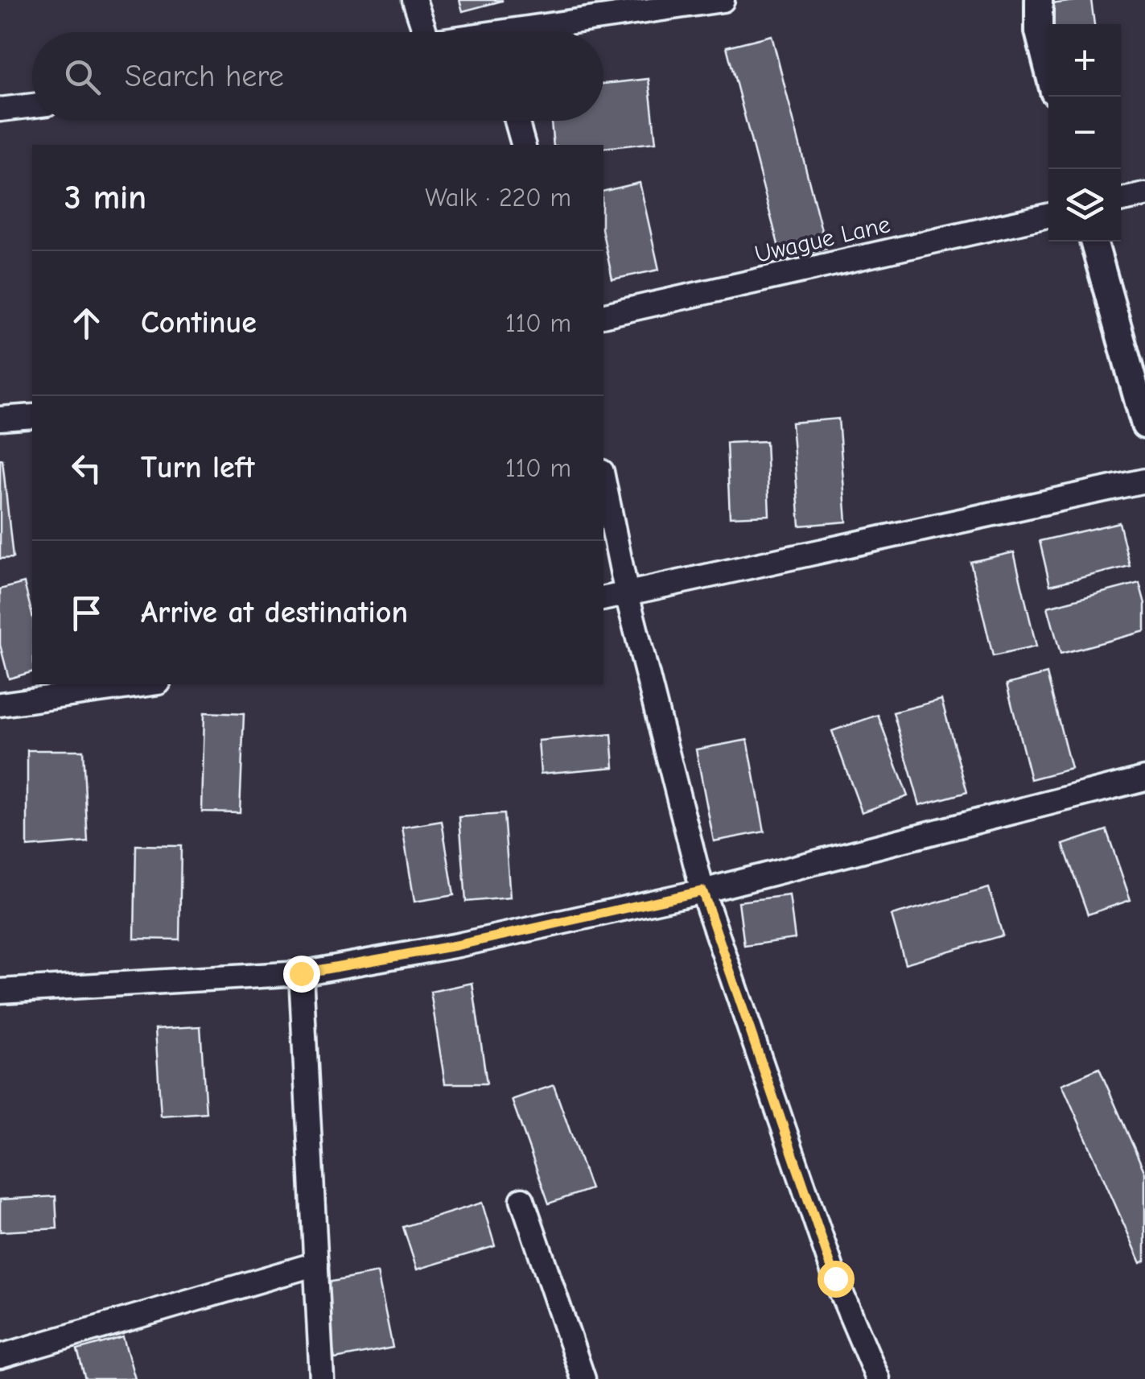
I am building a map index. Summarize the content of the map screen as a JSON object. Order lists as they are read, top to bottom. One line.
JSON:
{"streets":{"street":["Uwague Lane"]},"page":{"map_buttons":["+","−"],"search":"Search here","heading":["3 min","Walk · 220 m"],"list":[["Continue","110 m"],["Turn left","110 m"],"Arrive at destination"]}}
